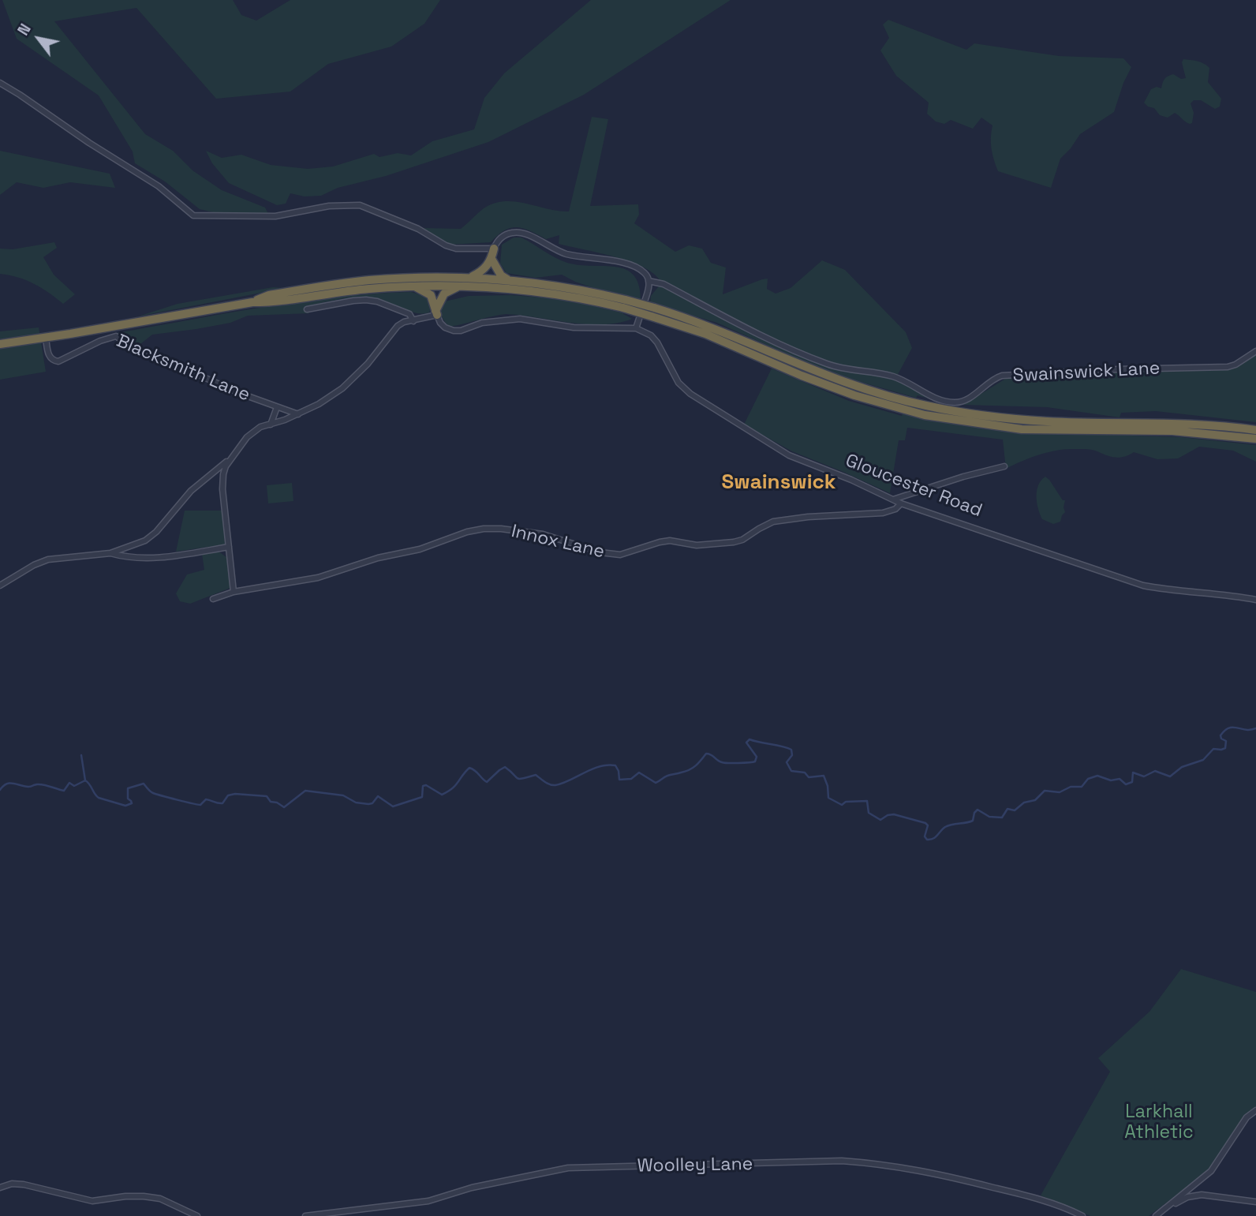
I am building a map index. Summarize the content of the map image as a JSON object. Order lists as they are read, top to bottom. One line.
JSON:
{"streets":{"street":["Blacksmith Lane","Swainswick Lane","Gloucester Road","Innox Lane","Woolley Lane"]},"crossings":[["Gloucester Road","Innox Lane"]],"districts":["Swainswick"],"parks":["Larkhall Athletic"],"north":"top left"}
